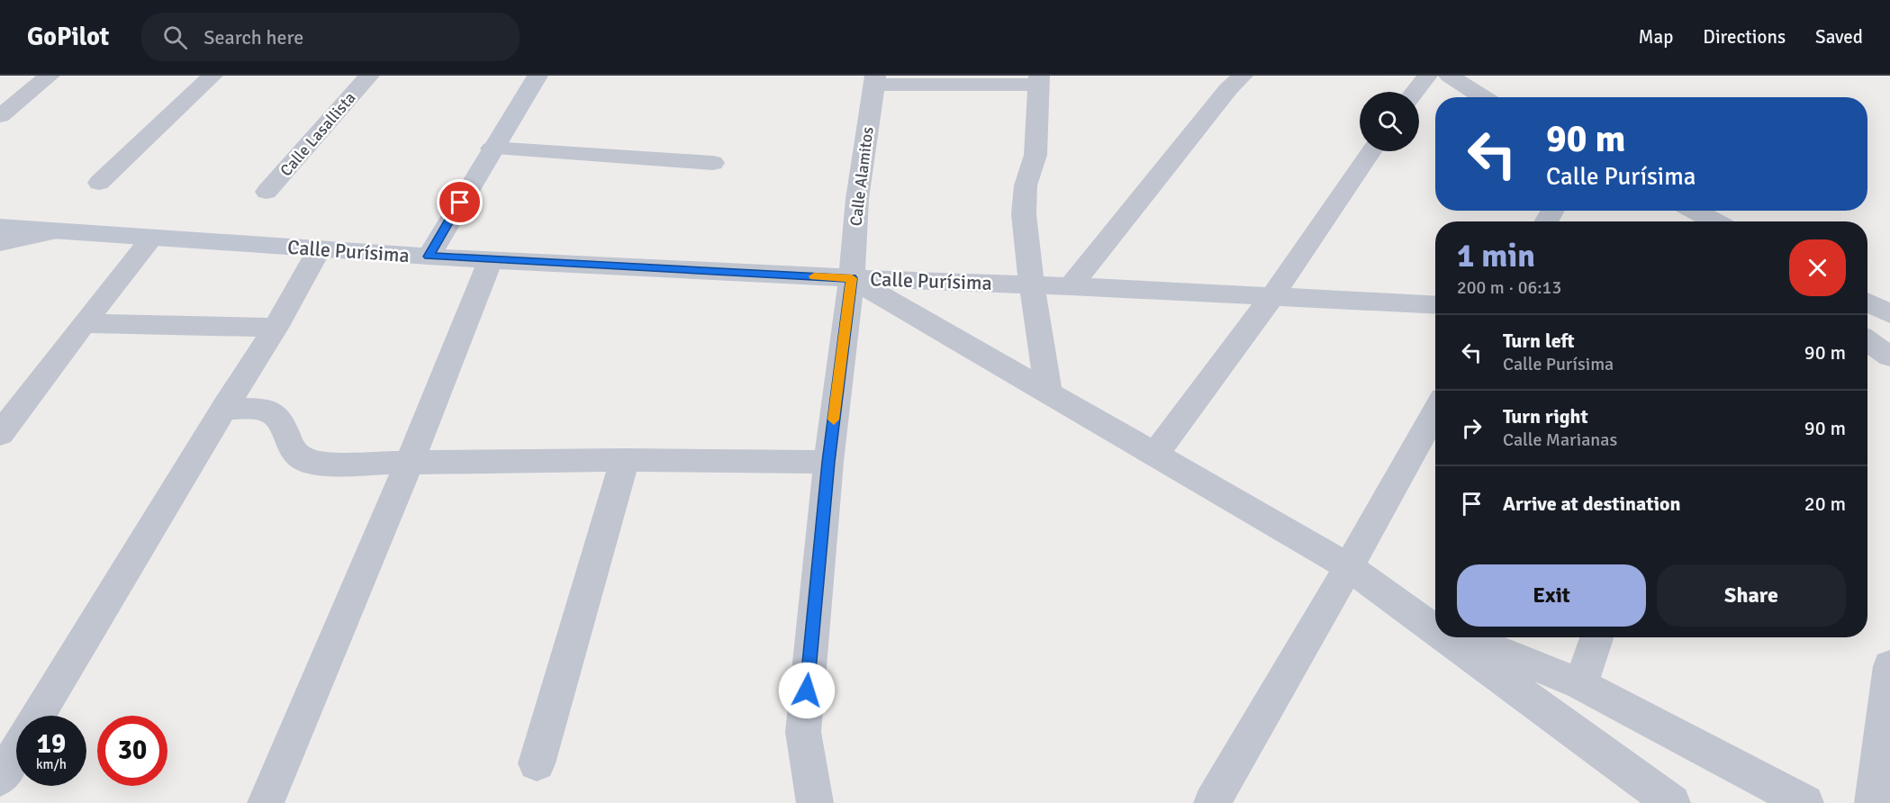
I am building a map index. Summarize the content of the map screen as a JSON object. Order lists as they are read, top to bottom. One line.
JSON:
{"streets":{"street":["Calle Lasallista","Calle Alamitos","Calle Purísima"]},"crossings":[["Calle Alamitos","Calle Purísima"]],"page":{"header":"GoPilot","search":"Search here","nav":["Map","Directions","Saved"],"turn":["90 m","Calle Purísima"],"heading":["1 min","200 m · 06:13"],"list":[{"name":"Turn left","note":"Calle Purísima","value":"90 m"},{"name":"Turn right","note":"Calle Marianas","value":"90 m"},{"name":"Arrive at destination","value":"20 m"}],"buttons":["Exit","Share"],"speed":"19 km/h","limit":"30"}}
